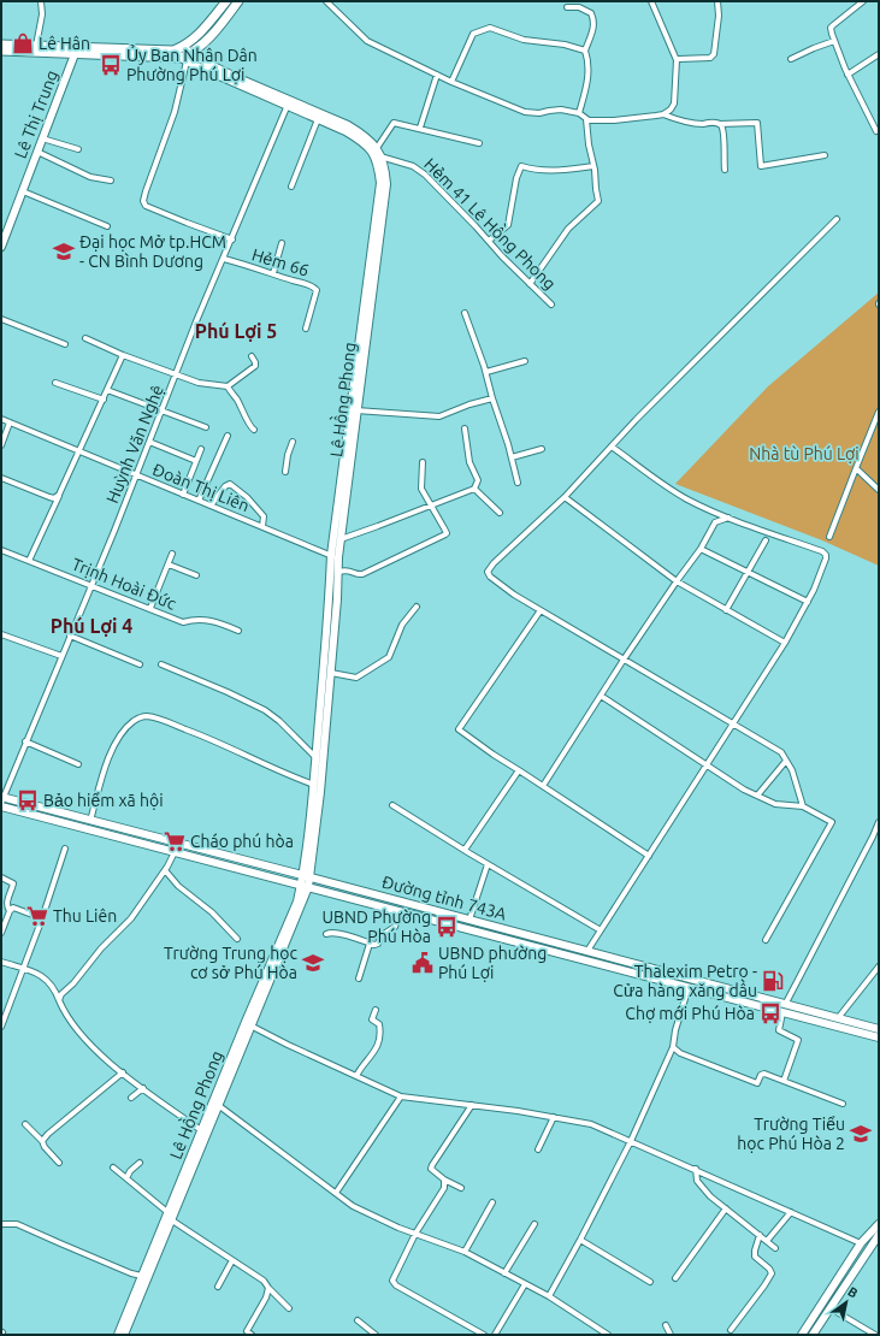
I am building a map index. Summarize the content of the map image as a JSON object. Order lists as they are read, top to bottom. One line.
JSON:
{"streets":{"street":["Lê Thị Trung","Hẻm 41 Lê Hồng Phong","Hẻm 66","Lê Hồng Phong","Huỳnh Văn Nghệ","Đoàn Thị Liên","Trịnh Hoài Đức","Đường tỉnh 743A"]},"crossings":[["Hẻm 41 Lê Hồng Phong","Lê Hồng Phong"],["Hẻm 66","Huỳnh Văn Nghệ"],["Lê Hồng Phong","Huỳnh Văn Nghệ"],["Lê Hồng Phong","Đoàn Thị Liên"],["Lê Hồng Phong","Đường tỉnh 743A"],["Huỳnh Văn Nghệ","Đoàn Thị Liên"],["Huỳnh Văn Nghệ","Trịnh Hoài Đức"],["Huỳnh Văn Nghệ","Đường tỉnh 743A"]],"districts":["Phú Lợi 5","Phú Lợi 4"],"parks":["Nhà tù Phú Lợi"],"places":{"shop":["Lê Hân"],"bus stop":["Ủy Ban Nhân Dân Phường Phú Lợi","Bảo hiểm xã hội","UBND Phường Phú Hòa","Chợ mới Phú Hòa"],"school or university":["Đại học Mở tp.HCM - CN Bình Dương","Trường Trung học cơ sở Phú Hòa","Trường Tiểu học Phú Hòa 2"],"supermarket":["Cháo phú hòa","Thu Liên"],"public building":["UBND phường Phú Lợi"],"fuel station":["Thalexim Petro - Cửa hàng xăng dầu"]},"north":"top right"}
